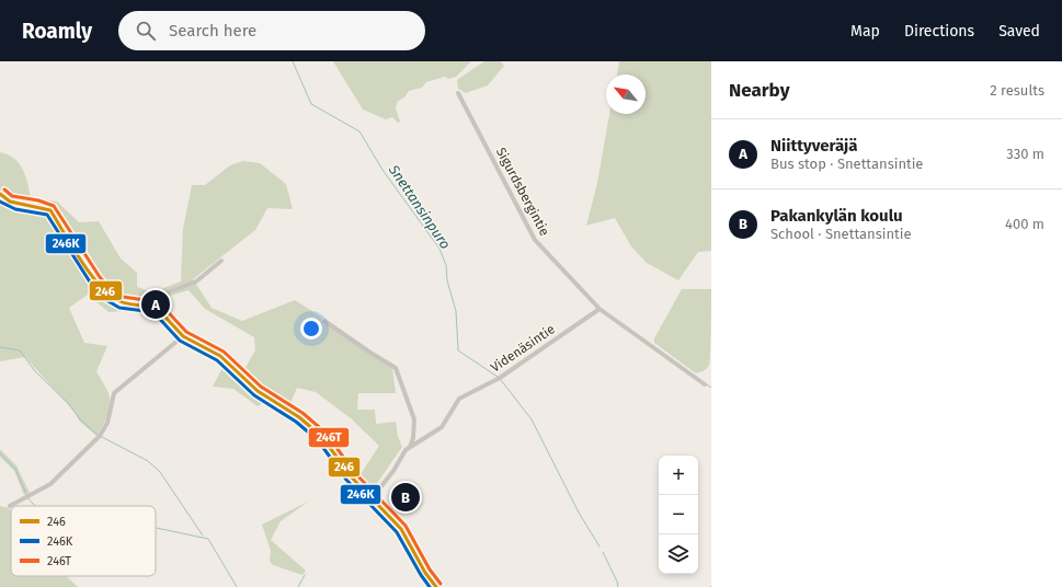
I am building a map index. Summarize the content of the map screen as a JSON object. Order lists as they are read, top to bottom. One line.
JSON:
{"streets":{"street":["Sigurdsbergintie","Videnäsintie"]},"crossings":[["Sigurdsbergintie","Videnäsintie"]],"water":["Snettansinpuro"],"lines":["transit line 246T","transit line 246","transit line 246K"],"legend":["246","246K","246T"],"north":"top left","page":{"header":"Roamly","search":"Search here","nav":["Map","Directions","Saved"],"heading":["Nearby","2 results"],"list":[{"mark":"A","name":"Niittyveräjä","note":"Bus stop · Snettansintie","value":"330 m"},{"mark":"B","name":"Pakankylän koulu","note":"School · Snettansintie","value":"400 m"}],"pins":["A","B"],"map_buttons":["+","−"]}}
